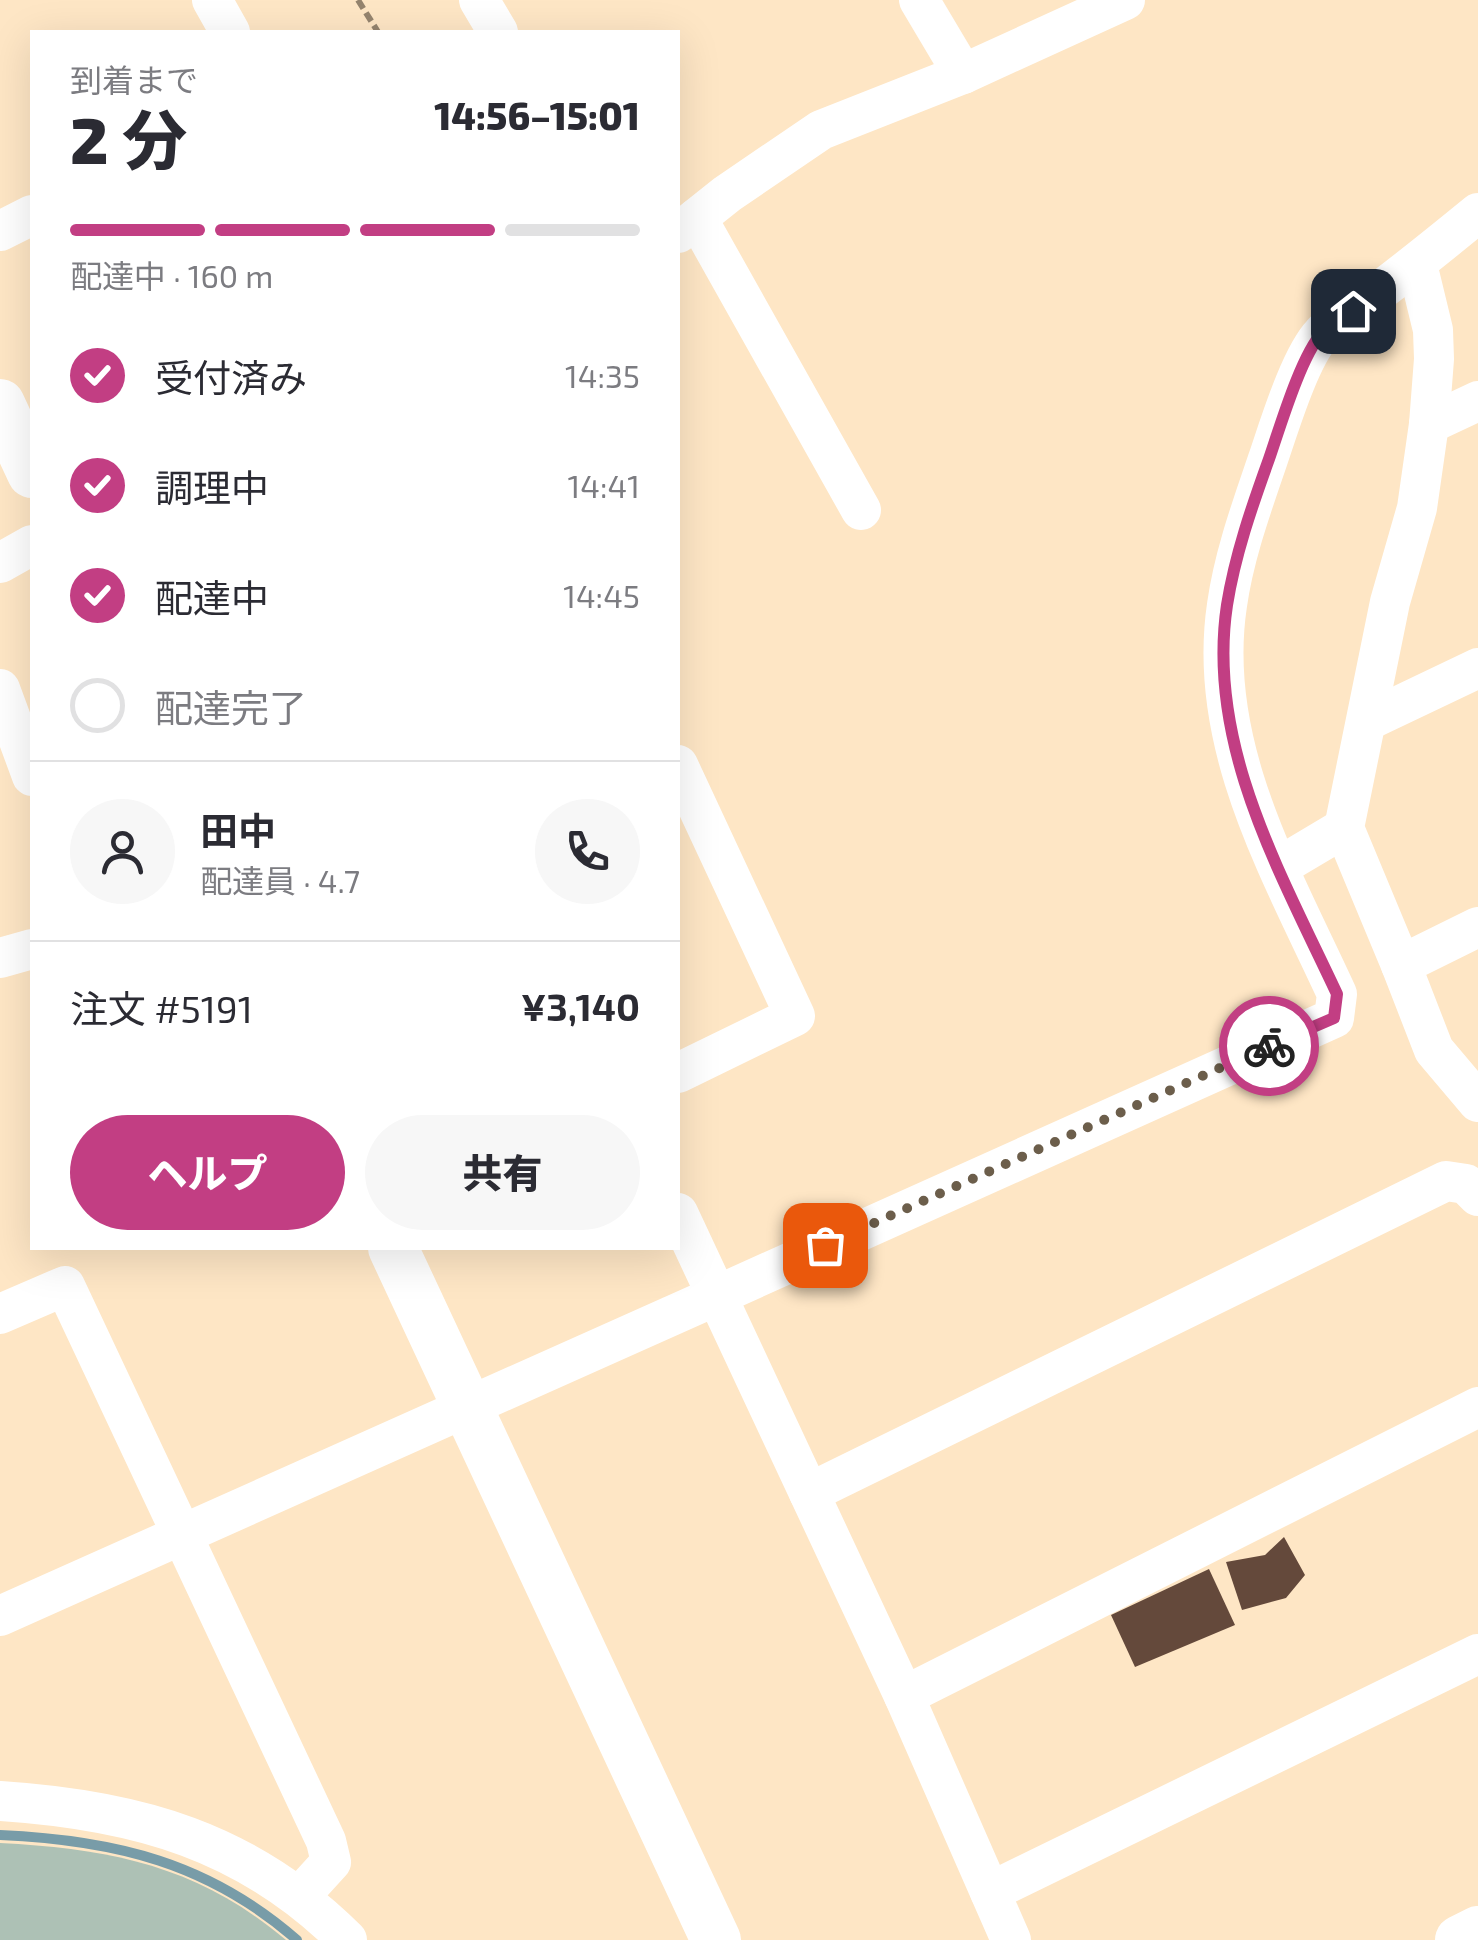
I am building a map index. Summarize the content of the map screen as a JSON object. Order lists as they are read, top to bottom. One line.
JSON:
{"page":{"heading":["2 分","到着まで","14:56–15:01"],"panel":["田中","配達員 · 4.7","注文 #5191","¥3,140"],"bar":"配達中 · 160 m","list":[["受付済み","14:35"],["調理中","14:41"],["配達中","14:45"],"配達完了"],"buttons":["ヘルプ","共有"]}}
